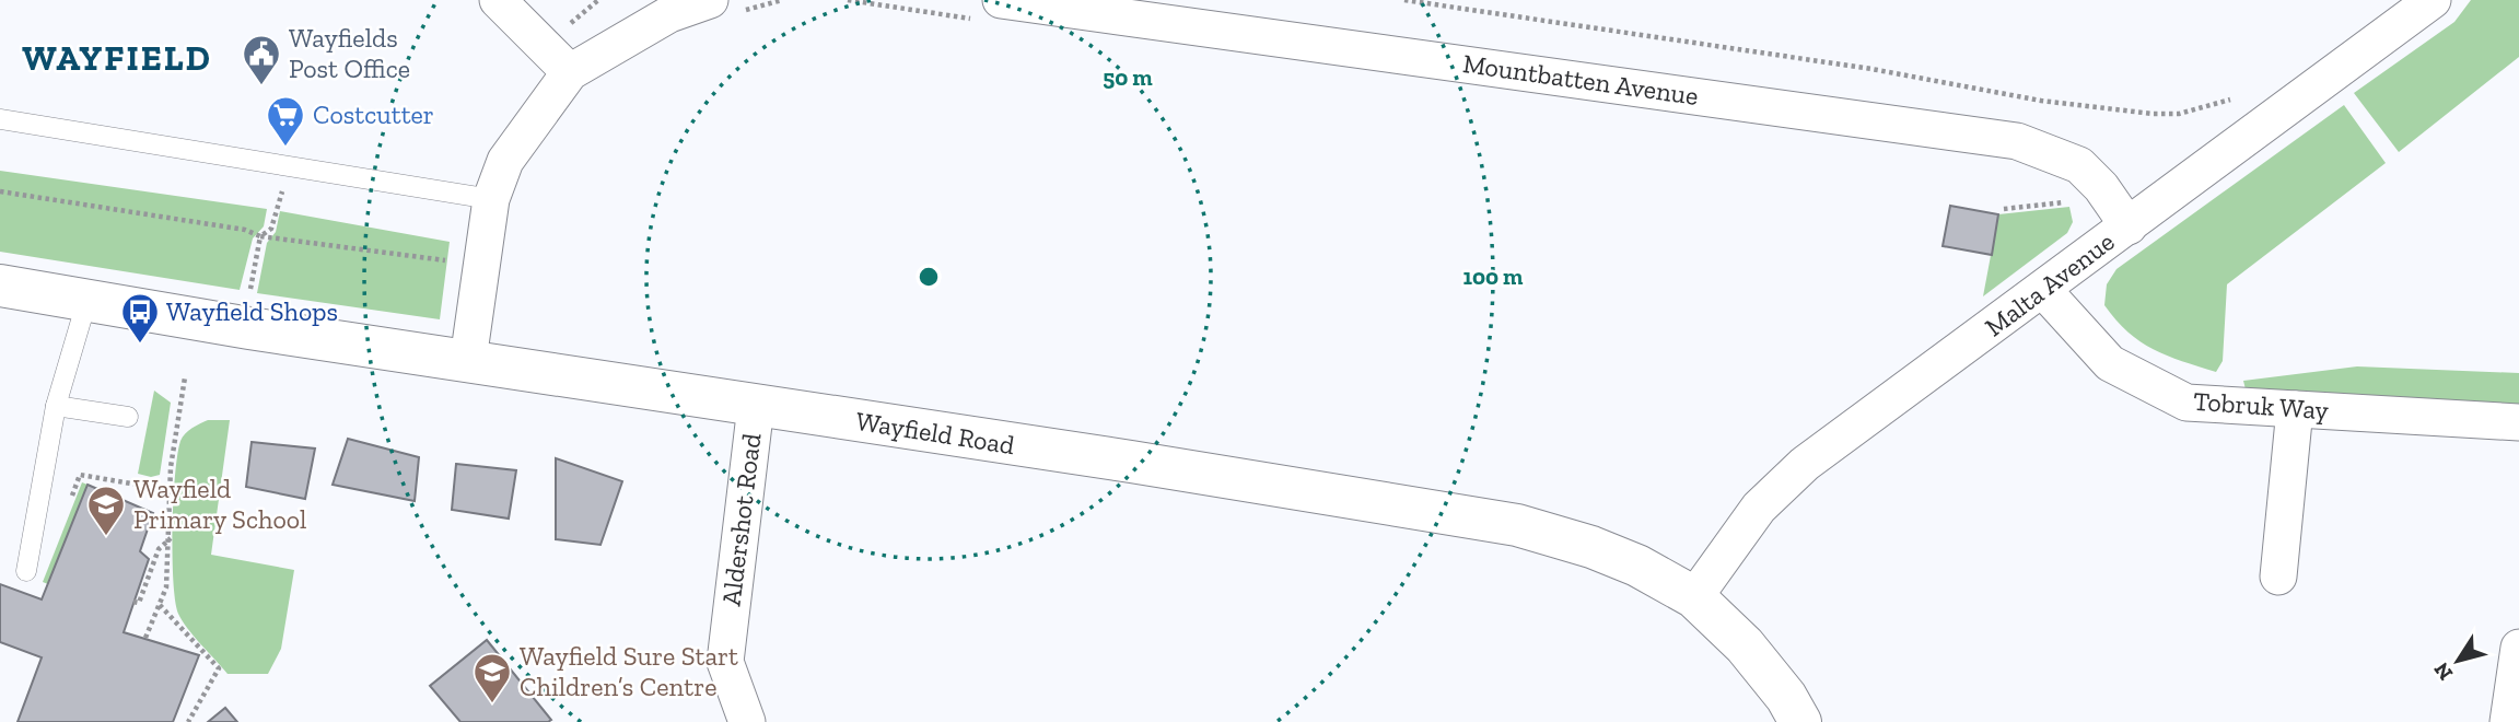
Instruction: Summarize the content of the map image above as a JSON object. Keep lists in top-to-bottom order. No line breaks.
{"streets":{"street":["Mountbatten Avenue","Malta Avenue","Tobruk Way","Wayfield Road","Aldershot Road"]},"crossings":[["Mountbatten Avenue","Malta Avenue"],["Malta Avenue","Tobruk Way"],["Malta Avenue","Wayfield Road"],["Wayfield Road","Aldershot Road"]],"districts":["WAYFIELD"],"places":{"public building":["Wayfields Post Office"],"supermarket":["Costcutter"],"bus stop":["Wayfield Shops"],"school or university":["Wayfield Primary School","Wayfield Sure Start Children’s Centre"]},"north":"bottom left","rings":["50 m","100 m"]}
